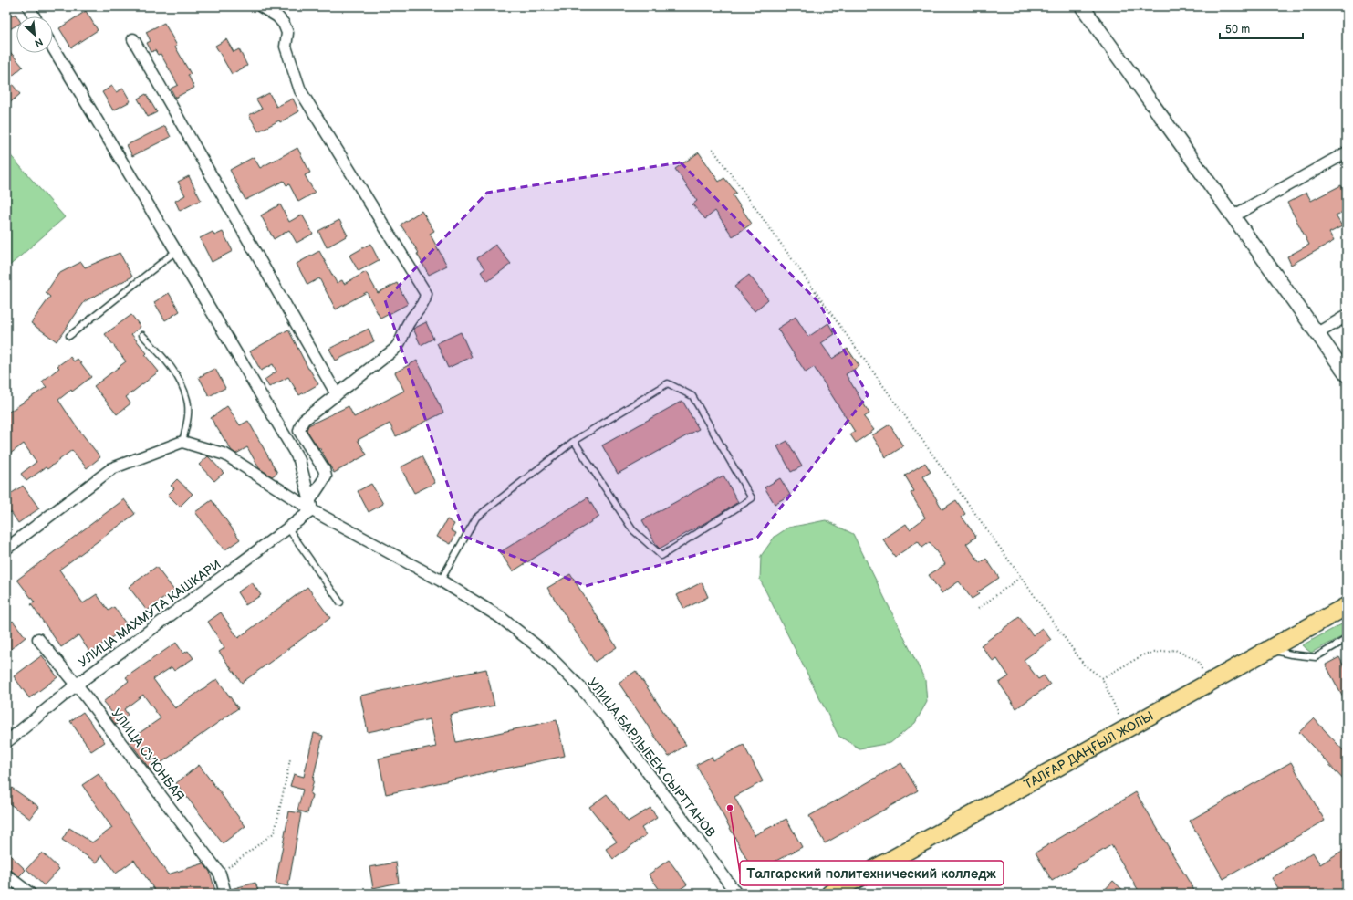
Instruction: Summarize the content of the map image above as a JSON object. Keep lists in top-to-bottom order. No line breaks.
{"streets":{"main road":["ТАЛҒАР ДАҢҒЫЛ ЖОЛЫ"],"street":["УЛИЦА МАХМУТА КАШКАРИ","УЛИЦА СУЮНБАЯ","УЛИЦА БАРЛЫБЕК СЫРТТАНОВ"]},"crossings":[["УЛИЦА МАХМУТА КАШКАРИ","УЛИЦА СУЮНБАЯ"],["УЛИЦА МАХМУТА КАШКАРИ","УЛИЦА БАРЛЫБЕК СЫРТТАНОВ"]],"places":["Талгарский политехнический колледж"],"scale_bar":"50 m","north":"bottom right"}
